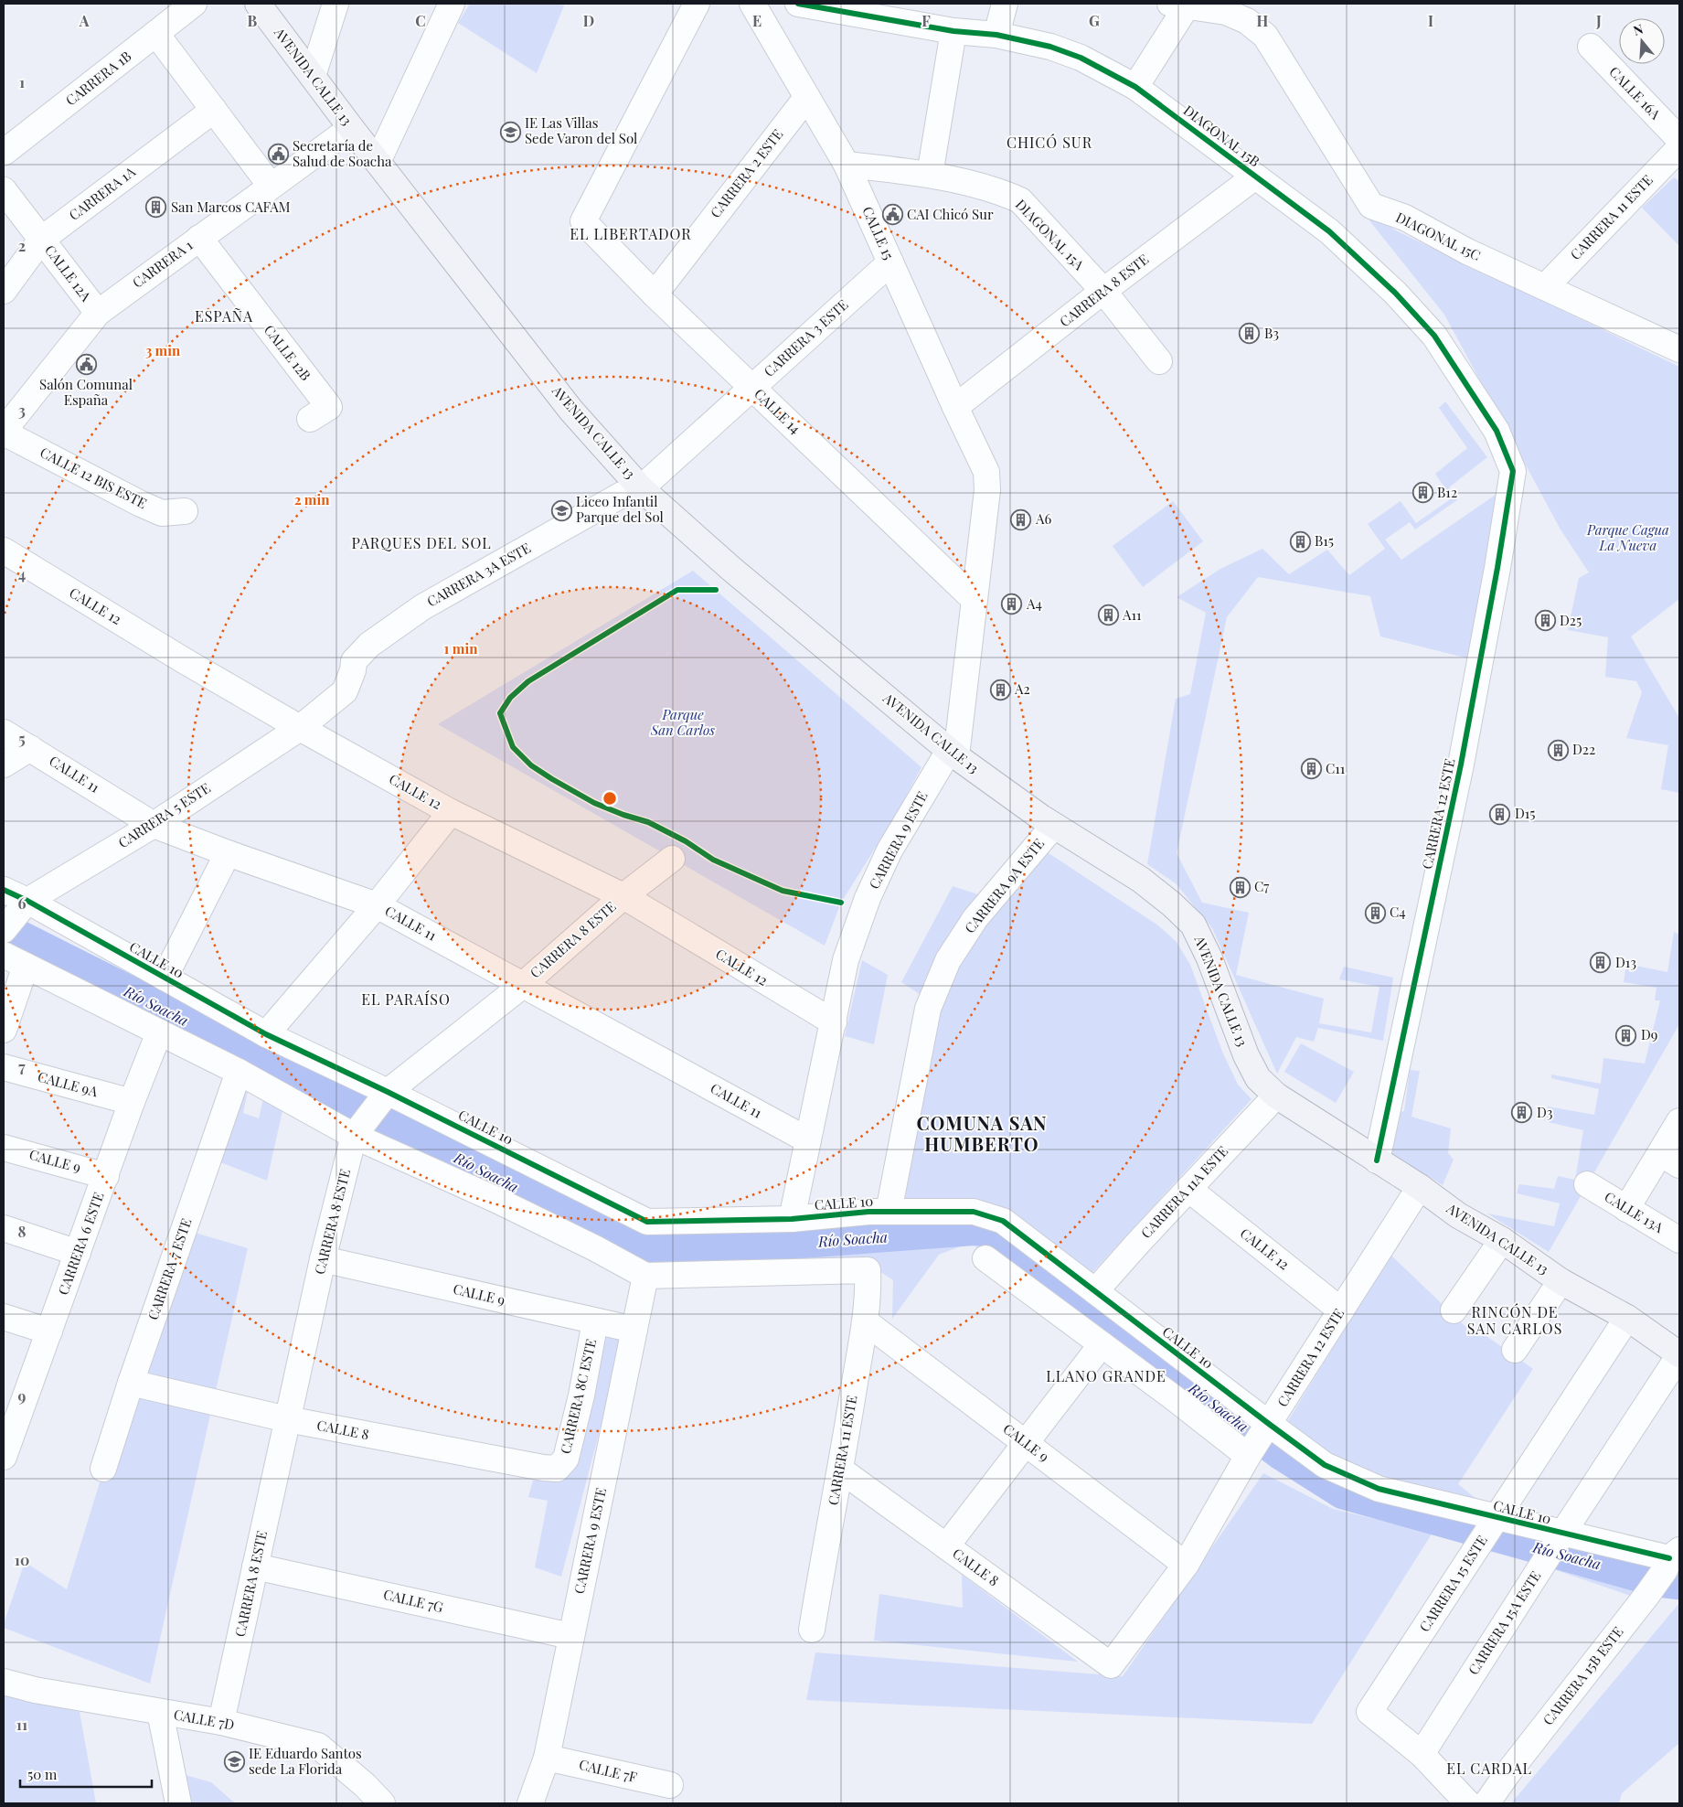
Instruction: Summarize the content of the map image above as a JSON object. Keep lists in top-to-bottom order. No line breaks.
{"streets":{"main road":["AVENIDA CALLE 13"],"street":["CARRERA 1B","CALLE 16A","DIAGONAL 15B","CARRERA 2 ESTE","CARRERA 1A","CARRERA 11 ESTE","CALLE 15","DIAGONAL 15A","DIAGONAL 15C","CARRERA 1","CALLE 12A","CARRERA 8 ESTE","CARRERA 3 ESTE","CALLE 12B","CALLE 14","CALLE 12 BIS ESTE","CARRERA 3A ESTE","CALLE 12","CALLE 11","CARRERA 12 ESTE","CARRERA 5 ESTE","CARRERA 9 ESTE","CARRERA 9A ESTE","CALLE 10","CALLE 9A","CALLE 9","CARRERA 11A ESTE","CALLE 13A","CARRERA 6 ESTE","CARRERA 7 ESTE","CARRERA 8C ESTE","CALLE 8","CARRERA 15 ESTE","CALLE 7G","CARRERA 15A ESTE","CARRERA 15B ESTE","CALLE 7D","CALLE 7F"]},"crossings":[["AVENIDA CALLE 13","CARRERA 1"],["AVENIDA CALLE 13","CARRERA 3 ESTE"],["AVENIDA CALLE 13","CARRERA 3A ESTE"],["AVENIDA CALLE 13","CARRERA 12 ESTE"],["AVENIDA CALLE 13","CARRERA 9 ESTE"],["AVENIDA CALLE 13","CARRERA 9A ESTE"],["AVENIDA CALLE 13","CARRERA 11A ESTE"],["AVENIDA CALLE 13","CARRERA 15 ESTE"],["AVENIDA CALLE 13","CARRERA 15A ESTE"],["DIAGONAL 15B","CARRERA 8 ESTE"],["DIAGONAL 15B","CARRERA 12 ESTE"],["CARRERA 2 ESTE","CALLE 15"],["CARRERA 2 ESTE","CALLE 14"],["CARRERA 1A","CALLE 12A"],["CARRERA 11 ESTE","DIAGONAL 15C"],["CARRERA 11 ESTE","CARRERA 9 ESTE"],["CARRERA 11 ESTE","CALLE 9"],["CARRERA 11 ESTE","CALLE 8"],["CALLE 15","DIAGONAL 15A"],["CALLE 15","CARRERA 8 ESTE"],["CALLE 15","CARRERA 3 ESTE"],["CALLE 15","CALLE 14"],["DIAGONAL 15A","CARRERA 8 ESTE"],["CARRERA 1","CALLE 12A"],["CARRERA 1","CALLE 12B"],["CARRERA 1","CALLE 12 BIS ESTE"],["CARRERA 8 ESTE","CALLE 12"],["CARRERA 8 ESTE","CALLE 11"],["CARRERA 8 ESTE","CALLE 10"],["CARRERA 8 ESTE","CALLE 9"],["CARRERA 8 ESTE","CALLE 8"],["CARRERA 8 ESTE","CALLE 7G"],["CARRERA 8 ESTE","CALLE 7D"],["CARRERA 3 ESTE","CALLE 14"],["CARRERA 3 ESTE","CARRERA 3A ESTE"],["CARRERA 3A ESTE","CARRERA 5 ESTE"],["CALLE 12","CARRERA 12 ESTE"],["CALLE 12","CARRERA 5 ESTE"],["CALLE 12","CARRERA 9 ESTE"],["CALLE 12","CARRERA 11A ESTE"],["CALLE 11","CARRERA 5 ESTE"],["CALLE 11","CARRERA 9 ESTE"],["CARRERA 12 ESTE","CALLE 10"],["CARRERA 12 ESTE","CALLE 9"],["CARRERA 12 ESTE","CALLE 8"],["CARRERA 5 ESTE","CALLE 10"],["CARRERA 9 ESTE","CALLE 10"],["CARRERA 9 ESTE","CALLE 9"],["CARRERA 9 ESTE","CALLE 7G"],["CARRERA 9 ESTE","CALLE 7F"],["CARRERA 9A ESTE","CALLE 10"],["CALLE 10","CARRERA 11A ESTE"],["CALLE 10","CARRERA 15 ESTE"],["CALLE 10","CARRERA 15A ESTE"],["CALLE 10","CARRERA 15B ESTE"],["CALLE 9A","CARRERA 6 ESTE"],["CALLE 9","CARRERA 6 ESTE"],["CALLE 9","CARRERA 8C ESTE"],["CARRERA 7 ESTE","CALLE 8"],["CARRERA 8C ESTE","CALLE 8"],["CARRERA 15 ESTE","CARRERA 15A ESTE"]],"districts":["CHICÓ SUR","EL LIBERTADOR","ESPAÑA","PARQUES DEL SOL","EL PARAÍSO","COMUNA SAN HUMBERTO","RINCÓN DE SAN CARLOS","LLANO GRANDE","EL CARDAL"],"water":["Río Soacha"],"parks":["Parque Cagua La Nueva","Parque San Carlos"],"places":{"school or university":["IE Las Villas Sede Varon del Sol","Liceo Infantil Parque del Sol","IE Eduardo Santos sede La Florida"],"public building":["Secretaría de Salud de Soacha","CAI Chicó Sur","Salón Comunal España"],"building":["San Marcos CAFAM","B3","B12","A6","B15","A4","A11","D25","A2","D22","C11","D15","C7","C4","D13","D9","D3"]},"scale_bar":"50 m","north":"top","grid":{"columns":["A","B","C","D","E","F","G","H","I","J"],"rows":["1","2","3","4","5","6","7","8","9","10","11"]},"rings":["3 min","2 min","1 min"]}
